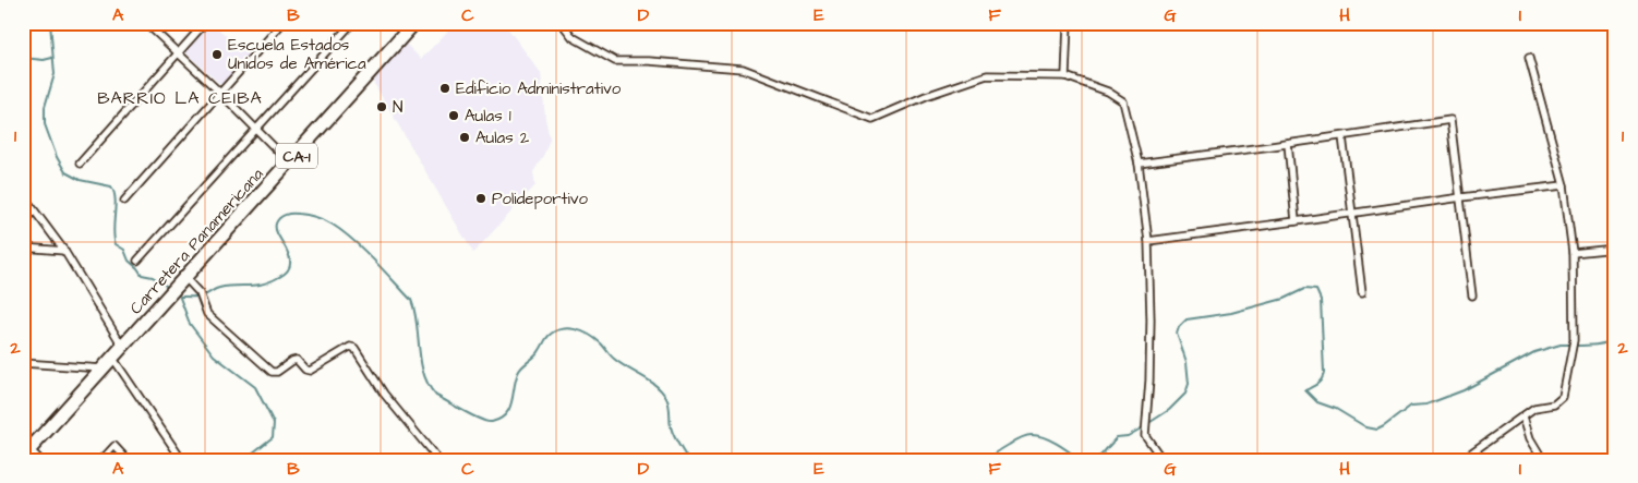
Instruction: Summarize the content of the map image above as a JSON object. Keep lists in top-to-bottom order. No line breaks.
{"streets":{"highway":["CA-1","Carretera Panamericana"]},"districts":["BARRIO LA CEIBA"],"places":["Escuela Estados Unidos de América","Edificio Administrativo","N","Aulas 1","Aulas 2","Polideportivo"],"grid":{"columns":["A","B","C","D","E","F","G","H","I"],"rows":["1","2"]}}
